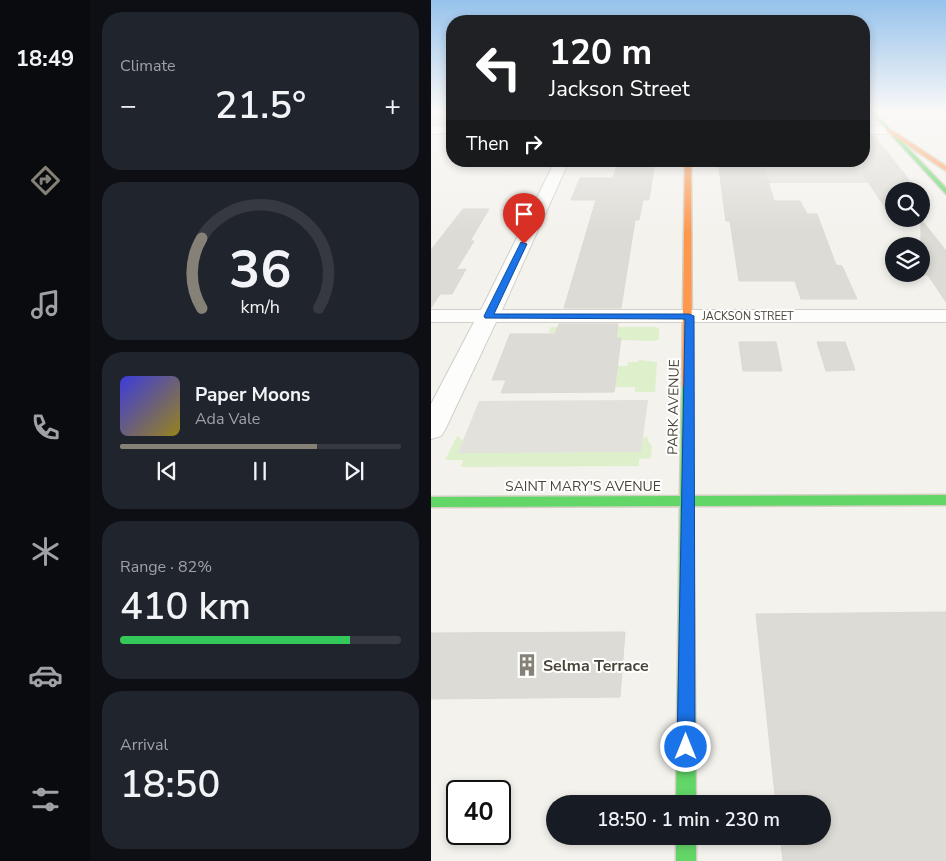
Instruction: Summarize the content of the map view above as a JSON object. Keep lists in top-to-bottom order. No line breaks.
{"streets":{"main road":["PARK AVENUE","SAINT MARY'S AVENUE"],"street":["JACKSON STREET"]},"crossings":[["JACKSON STREET","PARK AVENUE"],["PARK AVENUE","SAINT MARY'S AVENUE"]],"places":{"building":["Selma Terrace"]},"page":{"tabs":"18:49","tile":["Climate",["Range · 82%","410 km"],["Arrival","18:50"]],"turn":["120 m","Jackson Street"],"heat":["−","21.5°","+"],"then":"Then","song":["Paper Moons","Ada Vale"],"limit":"40","trip":"18:50 · 1 min · 230 m","gauge":["36","km/h"]}}
